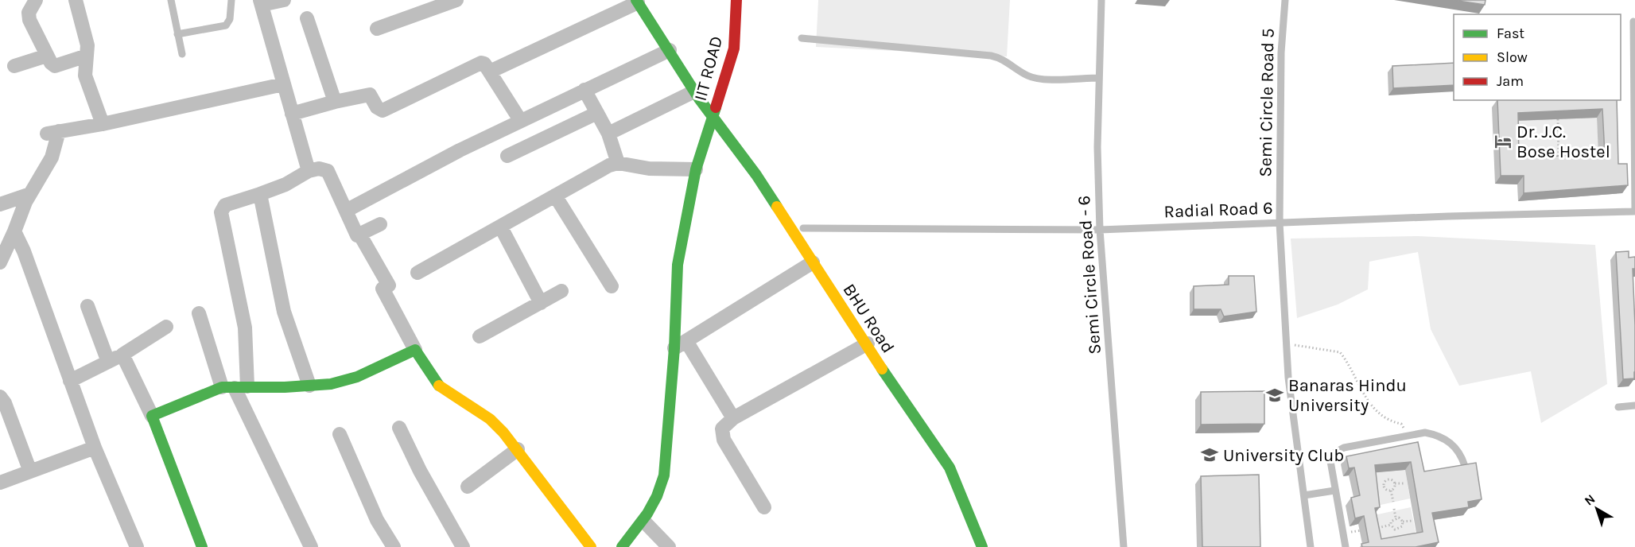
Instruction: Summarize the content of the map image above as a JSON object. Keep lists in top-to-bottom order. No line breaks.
{"streets":{"street":["IIT ROAD","BHU Road"],"lane":["Semi Circle Road 5","Radial Road 6","Semi Circle Road - 6"]},"crossings":[["IIT ROAD","BHU Road"],["Semi Circle Road 5","Radial Road 6"],["Radial Road 6","Semi Circle Road - 6"]],"places":{"hotel":["Dr. J.C. Bose Hostel"],"school or university":["Banaras Hindu University","University Club"]},"legend":["Fast","Slow","Jam"],"north":"top left"}
